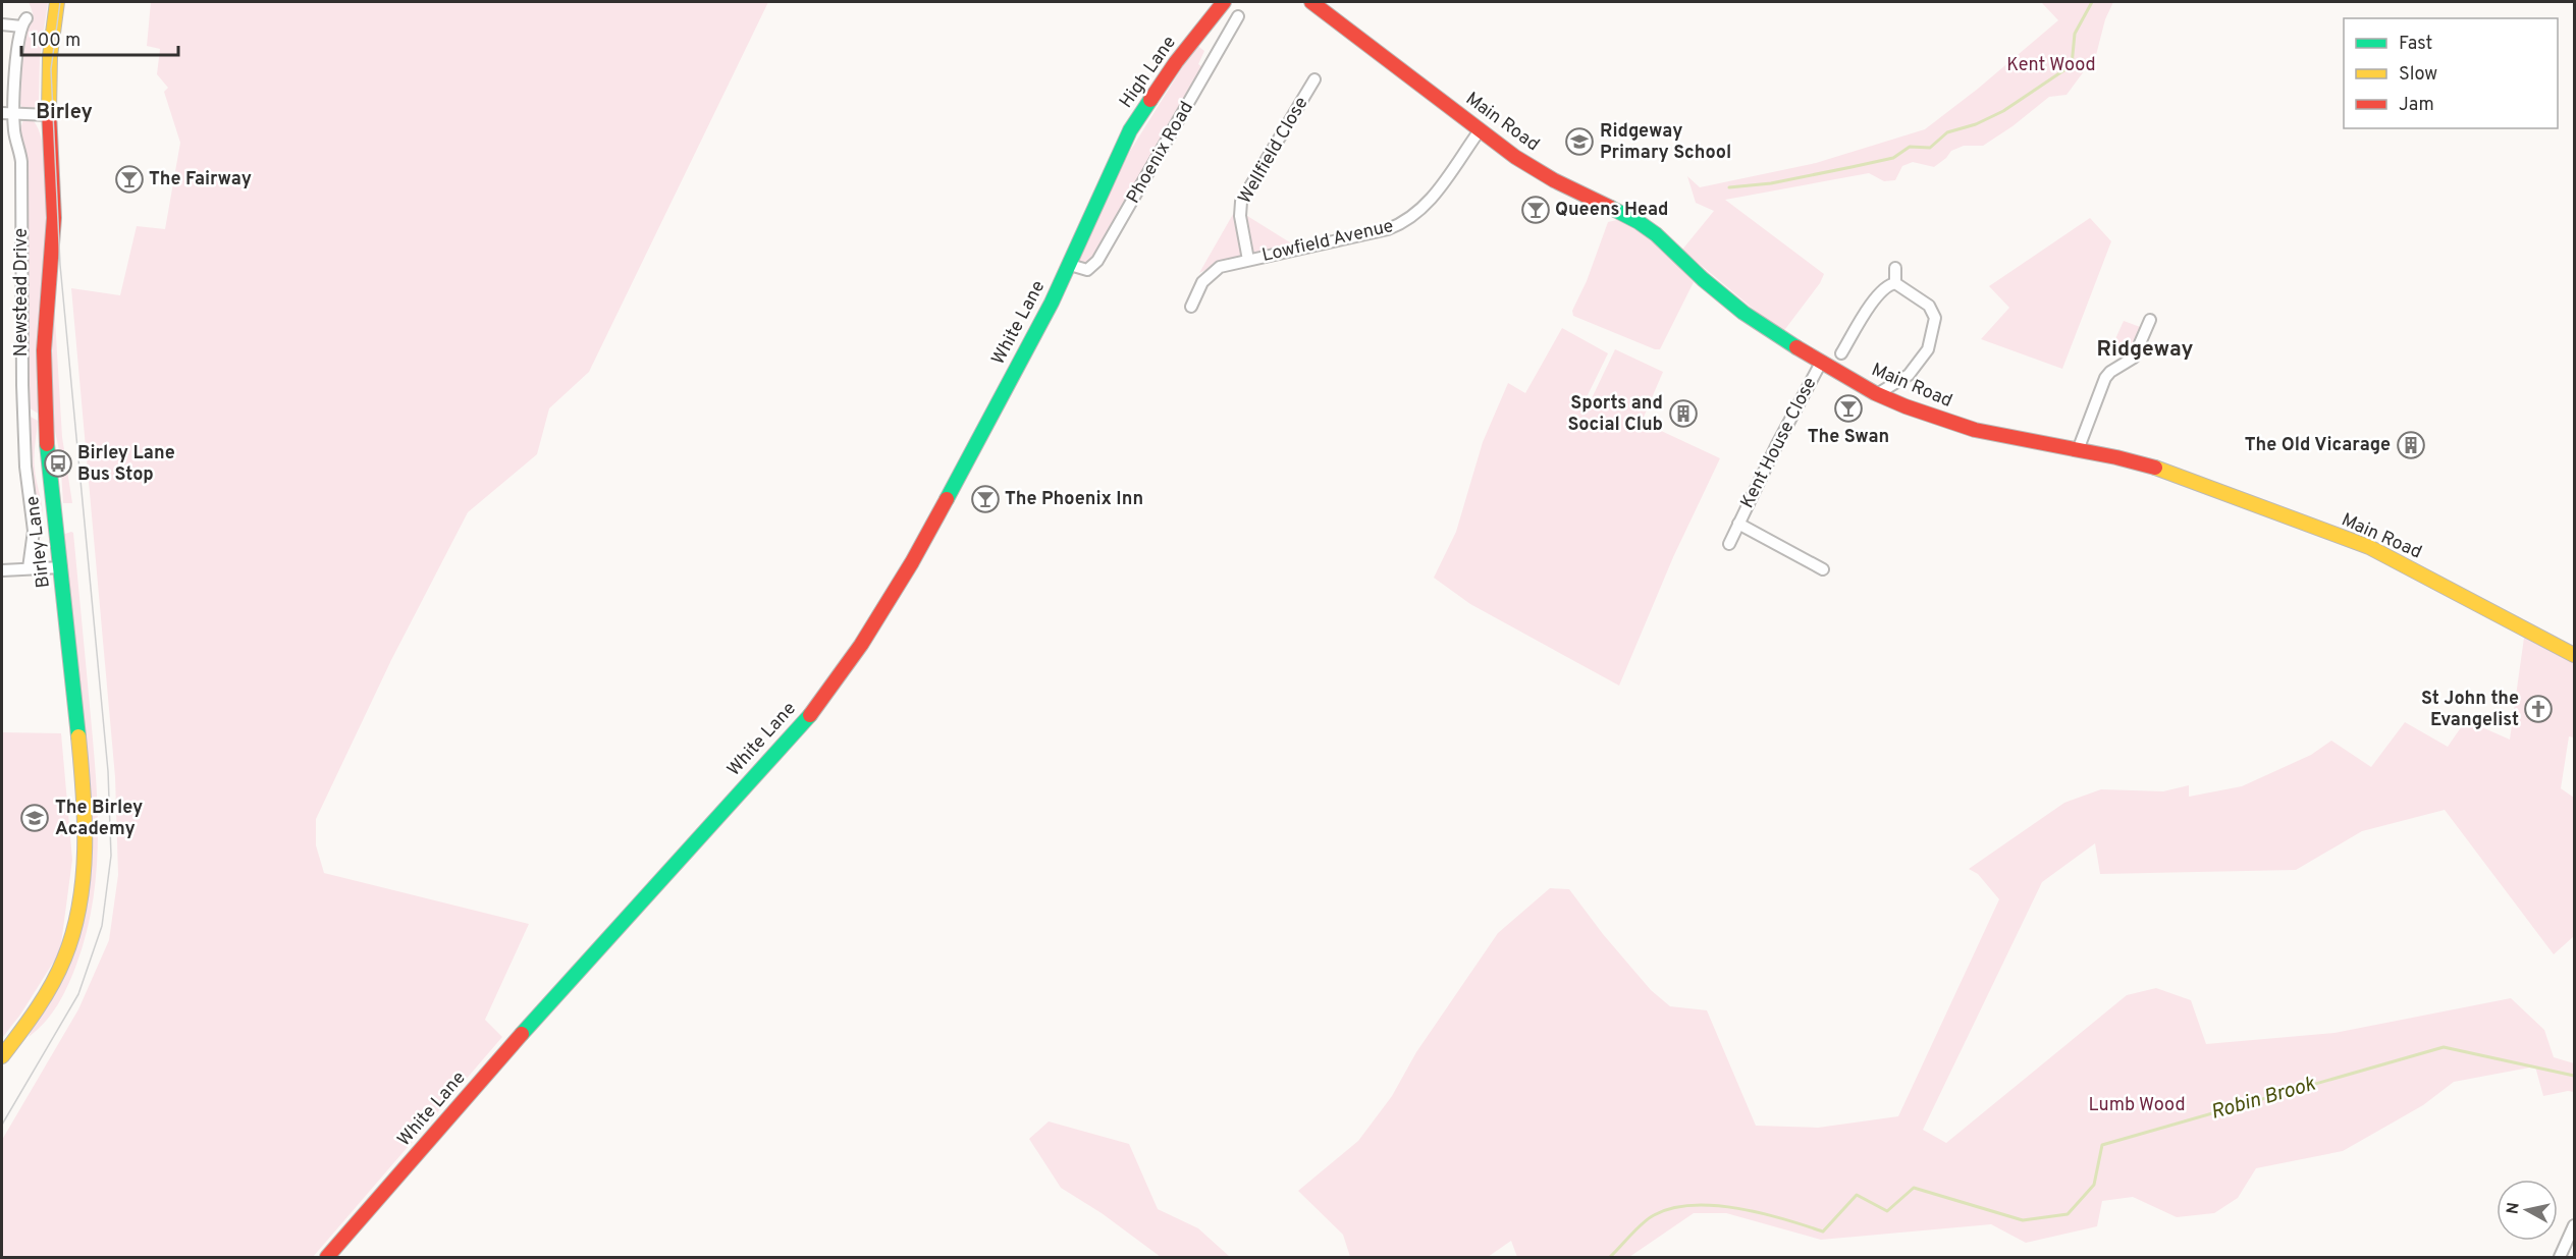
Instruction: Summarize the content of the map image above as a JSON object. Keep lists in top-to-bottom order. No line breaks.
{"streets":{"street":["High Lane","Main Road","Wellfield Close","Phoenix Road","Lowfield Avenue","Newstead Drive","White Lane","Kent House Close","Birley Lane"]},"crossings":[["High Lane","White Lane"],["Main Road","Lowfield Avenue"],["Main Road","Kent House Close"],["Wellfield Close","Lowfield Avenue"],["Phoenix Road","White Lane"]],"districts":["Birley","Ridgeway"],"water":["Robin Brook"],"parks":["Kent Wood","Lumb Wood"],"places":{"school or university":["Ridgeway Primary School","The Birley Academy"],"bar":["The Fairway","Queens Head","The Swan","The Phoenix Inn"],"building":["Sports and Social Club","The Old Vicarage"],"bus stop":["Birley Lane Bus Stop"],"church":["St John the Evangelist"]},"legend":["Fast","Slow","Jam"],"scale_bar":"100 m","north":"left"}
